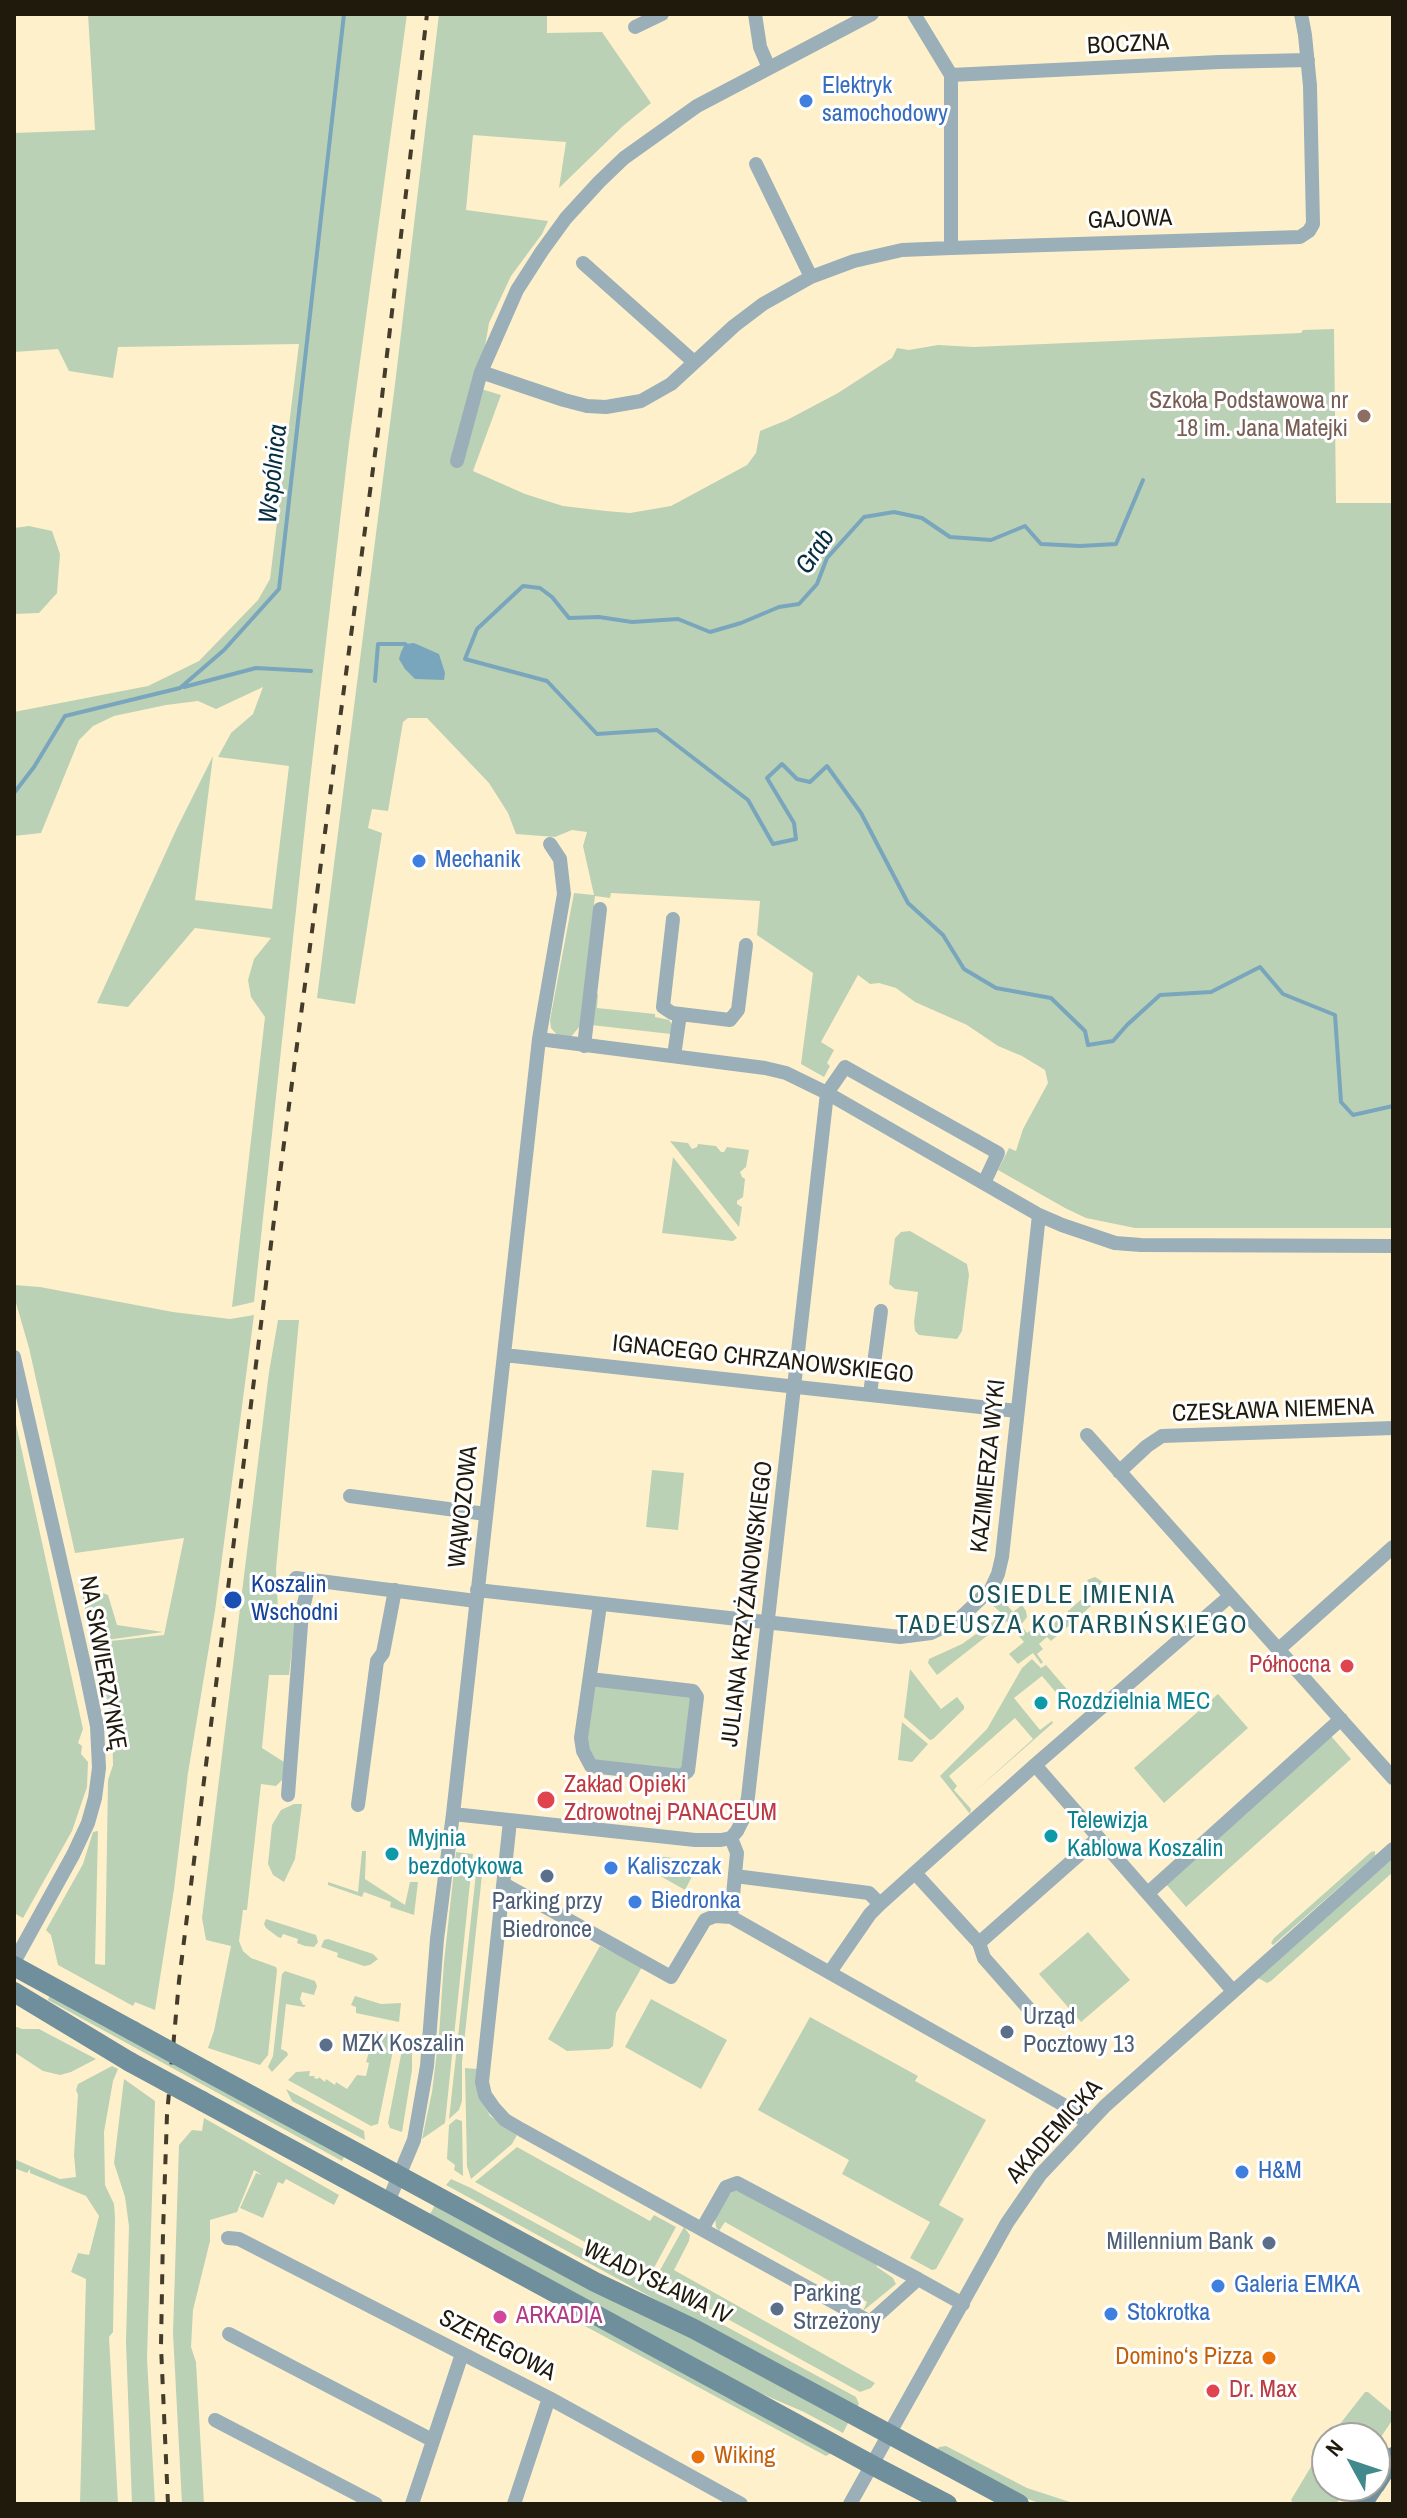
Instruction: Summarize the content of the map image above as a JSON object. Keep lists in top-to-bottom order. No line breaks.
{"streets":{"main road":["WŁADYSŁAWA IV"],"street":["BOCZNA","GAJOWA","IGNACEGO CHRZANOWSKIEGO","CZESŁAWA NIEMENA","KAZIMIERZA WYKI","WĄWOZOWA","JULIANA KRZYŻANOWSKIEGO","NA SKWIERZYNKĘ","AKADEMICKA","SZEREGOWA"]},"crossings":[["BOCZNA","GAJOWA"],["IGNACEGO CHRZANOWSKIEGO","KAZIMIERZA WYKI"],["IGNACEGO CHRZANOWSKIEGO","WĄWOZOWA"],["IGNACEGO CHRZANOWSKIEGO","JULIANA KRZYŻANOWSKIEGO"],["KAZIMIERZA WYKI","WĄWOZOWA"],["KAZIMIERZA WYKI","JULIANA KRZYŻANOWSKIEGO"],["WĄWOZOWA","WŁADYSŁAWA IV"],["NA SKWIERZYNKĘ","WŁADYSŁAWA IV"],["AKADEMICKA","WŁADYSŁAWA IV"]],"districts":["OSIEDLE IMIENIA TADEUSZA KOTARBIŃSKIEGO"],"water":["Wspólnica","Grab"],"places":["Elektryk samochodowy","Szkoła Podstawowa nr 18 im. Jana Matejki","Mechanik","Koszalin Wschodni","Północna","Rozdzielnia MEC","Zakład Opieki Zdrowotnej PANACEUM","Telewizja Kablowa Koszalin","Myjnia bezdotykowa","Kaliszczak","Parking przy Biedronce","Biedronka","Urząd Pocztowy 13","MZK Koszalin","H&M","Millennium Bank","Galeria EMKA","Parking Strzeżony","Stokrotka","ARKADIA","Domino‘s Pizza","Dr. Max","Wiking"],"north":"top left"}
